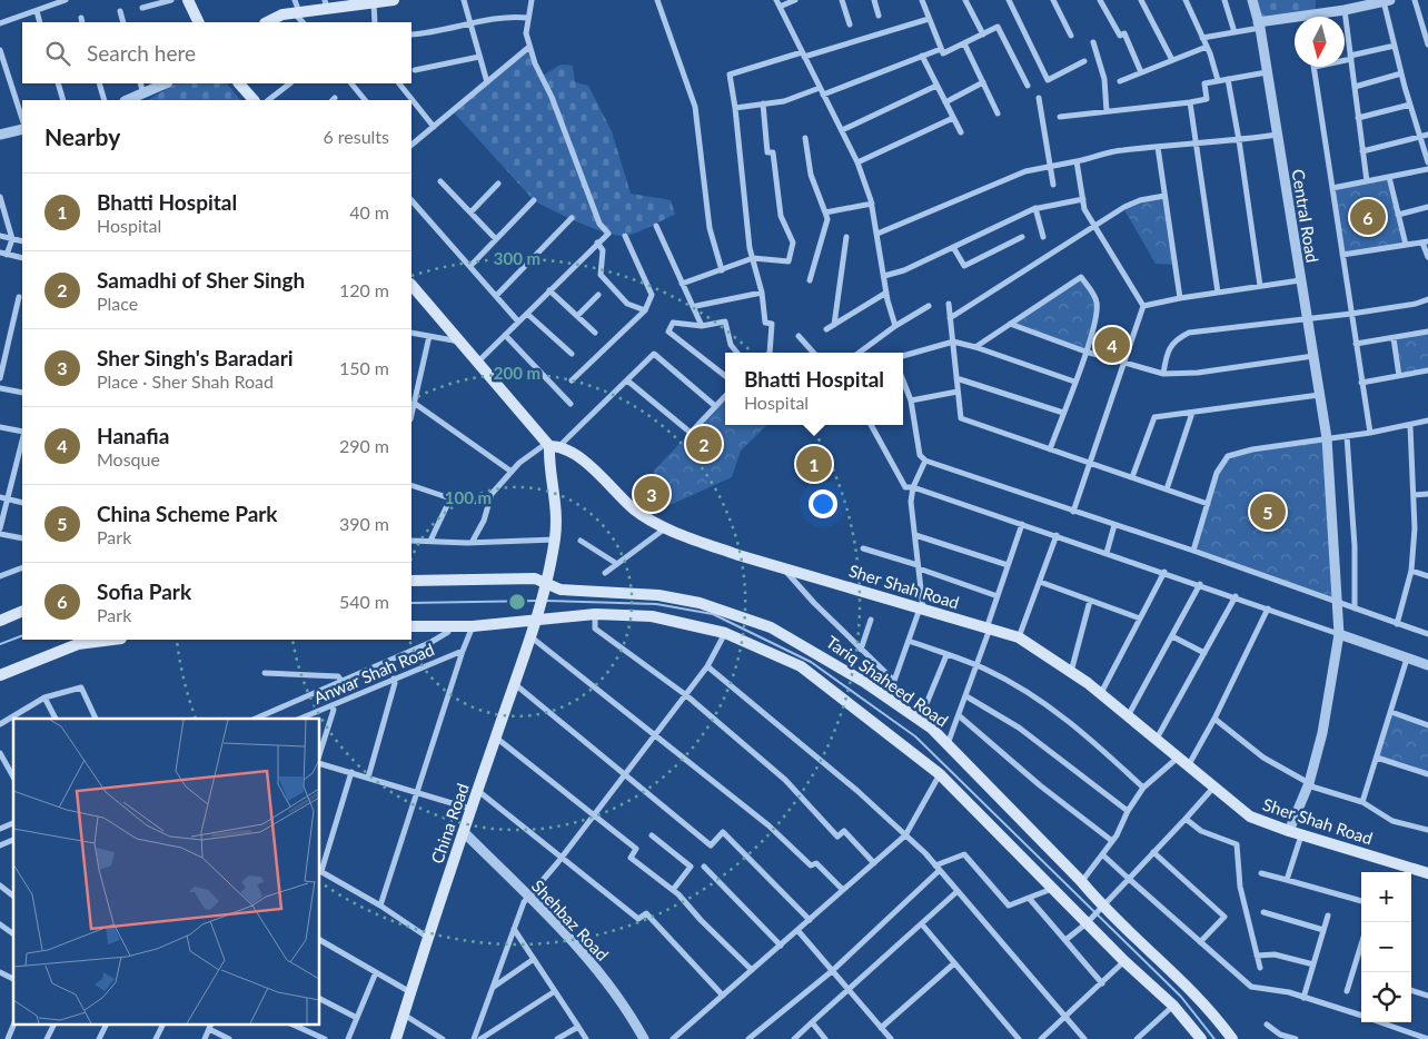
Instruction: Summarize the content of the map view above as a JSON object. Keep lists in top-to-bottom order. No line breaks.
{"streets":{"main road":["Sher Shah Road","Tariq Shaheed Road","China Road"],"street":["Central Road","Anwar Shah Road","Shehbaz Road"]},"crossings":[["Central Road","Sher Shah Road"],["Tariq Shaheed Road","China Road"],["China Road","Shehbaz Road"]],"north":"bottom","page":{"search":"Search here","heading":["Nearby","6 results"],"list":[{"mark":"1","name":"Bhatti Hospital","note":"Hospital","value":"40 m"},{"mark":"2","name":"Samadhi of Sher Singh","note":"Place","value":"120 m"},{"mark":"3","name":"Sher Singh's Baradari","note":"Place · Sher Shah Road","value":"150 m"},{"mark":"4","name":"Hanafia","note":"Mosque","value":"290 m"},{"mark":"5","name":"China Scheme Park","note":"Park","value":"390 m"},{"mark":"6","name":"Sofia Park","note":"Park","value":"540 m"}],"pins":["6","4","2","1","3","5"],"popup":["Bhatti Hospital","Hospital"],"map_buttons":["+","−"]},"rings":["300 m","200 m","100 m"]}
